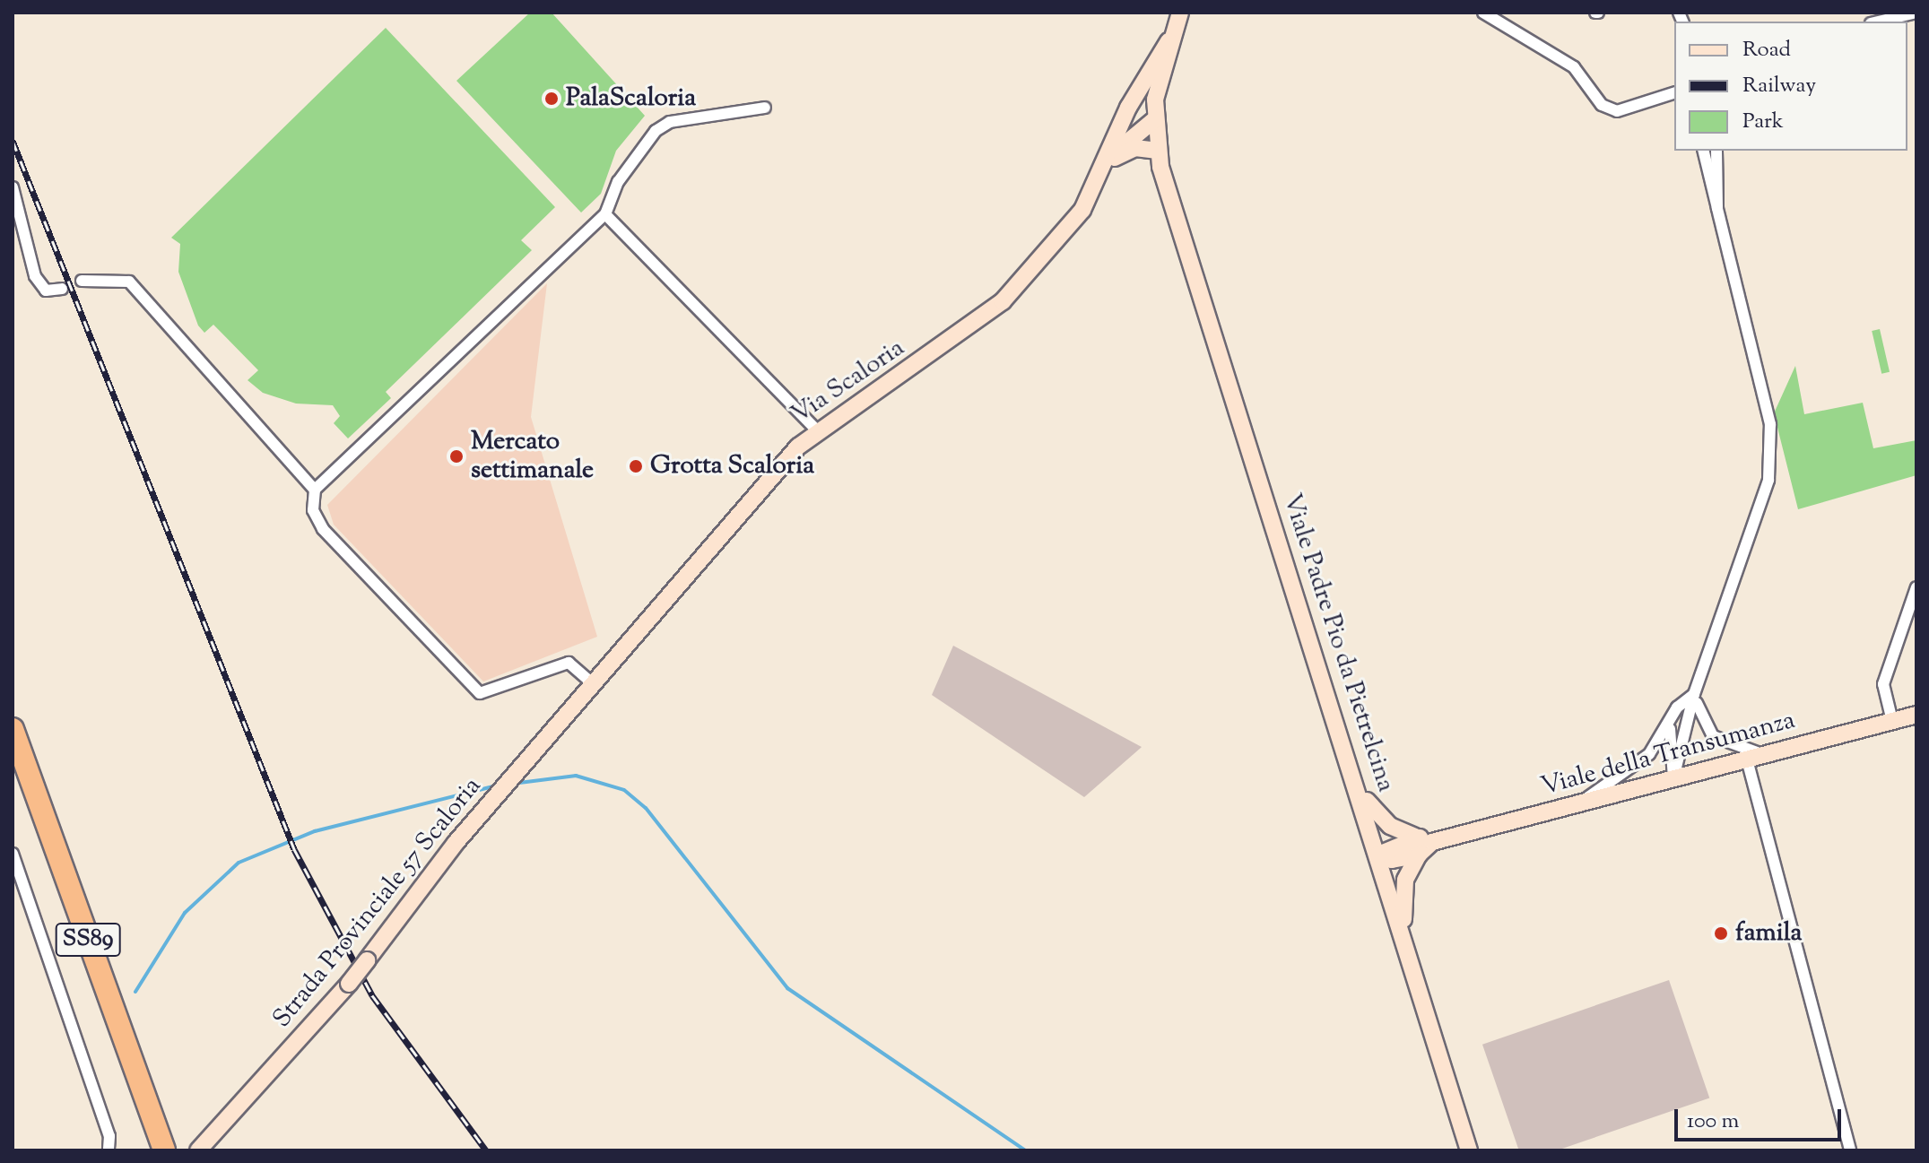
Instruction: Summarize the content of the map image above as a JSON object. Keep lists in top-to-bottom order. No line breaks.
{"streets":{"highway":["SS89"],"street":["Via Scaloria","Viale Padre Pio da Pietrelcina","Viale della Transumanza","Strada Provinciale 57 Scaloria"]},"crossings":[["Via Scaloria","Viale Padre Pio da Pietrelcina"],["Via Scaloria","Strada Provinciale 57 Scaloria"],["Viale Padre Pio da Pietrelcina","Viale della Transumanza"]],"places":["PalaScaloria","Mercato settimanale","Grotta Scaloria","famila"],"legend":["Road","Railway","Park"],"scale_bar":"100 m"}
